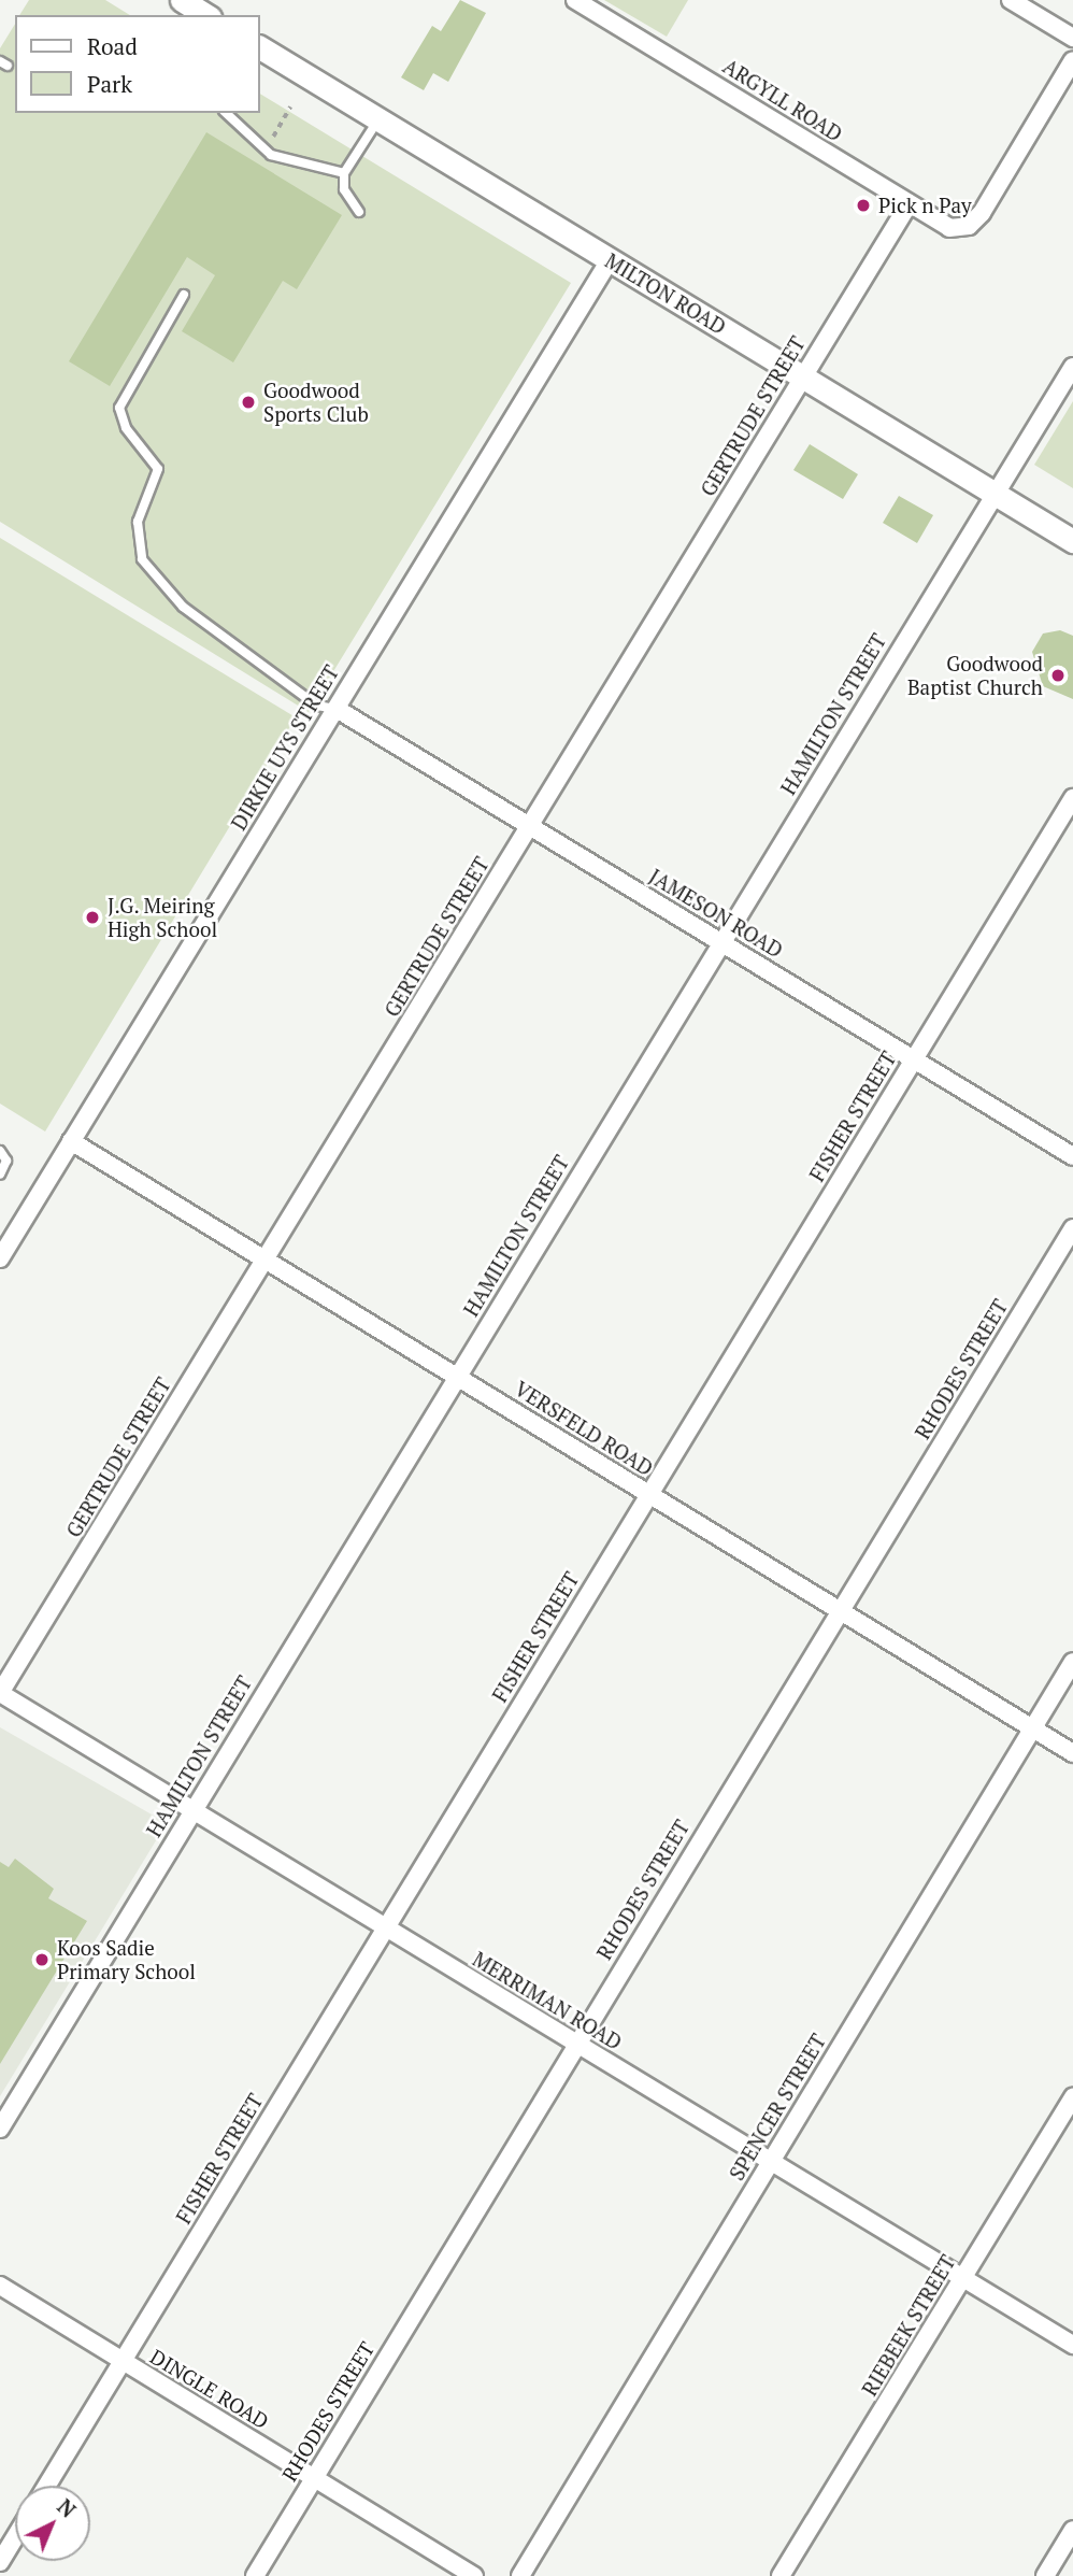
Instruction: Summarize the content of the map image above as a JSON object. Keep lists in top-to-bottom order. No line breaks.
{"streets":{"street":["ARGYLL ROAD","MILTON ROAD","GERTRUDE STREET","HAMILTON STREET","DIRKIE UYS STREET","JAMESON ROAD","FISHER STREET","RHODES STREET","VERSFELD ROAD","MERRIMAN ROAD","SPENCER STREET","RIEBEEK STREET","DINGLE ROAD"]},"crossings":[["ARGYLL ROAD","GERTRUDE STREET"],["MILTON ROAD","GERTRUDE STREET"],["MILTON ROAD","HAMILTON STREET"],["MILTON ROAD","DIRKIE UYS STREET"],["GERTRUDE STREET","JAMESON ROAD"],["GERTRUDE STREET","VERSFELD ROAD"],["GERTRUDE STREET","MERRIMAN ROAD"],["HAMILTON STREET","JAMESON ROAD"],["HAMILTON STREET","VERSFELD ROAD"],["HAMILTON STREET","MERRIMAN ROAD"],["DIRKIE UYS STREET","JAMESON ROAD"],["DIRKIE UYS STREET","VERSFELD ROAD"],["JAMESON ROAD","FISHER STREET"],["FISHER STREET","VERSFELD ROAD"],["FISHER STREET","MERRIMAN ROAD"],["FISHER STREET","DINGLE ROAD"],["RHODES STREET","VERSFELD ROAD"],["RHODES STREET","MERRIMAN ROAD"],["RHODES STREET","DINGLE ROAD"],["VERSFELD ROAD","SPENCER STREET"],["MERRIMAN ROAD","SPENCER STREET"],["MERRIMAN ROAD","RIEBEEK STREET"]],"places":["Pick n Pay","Goodwood Sports Club","Goodwood Baptist Church","J.G. Meiring High School","Koos Sadie Primary School"],"legend":["Road","Park"],"north":"top right"}
